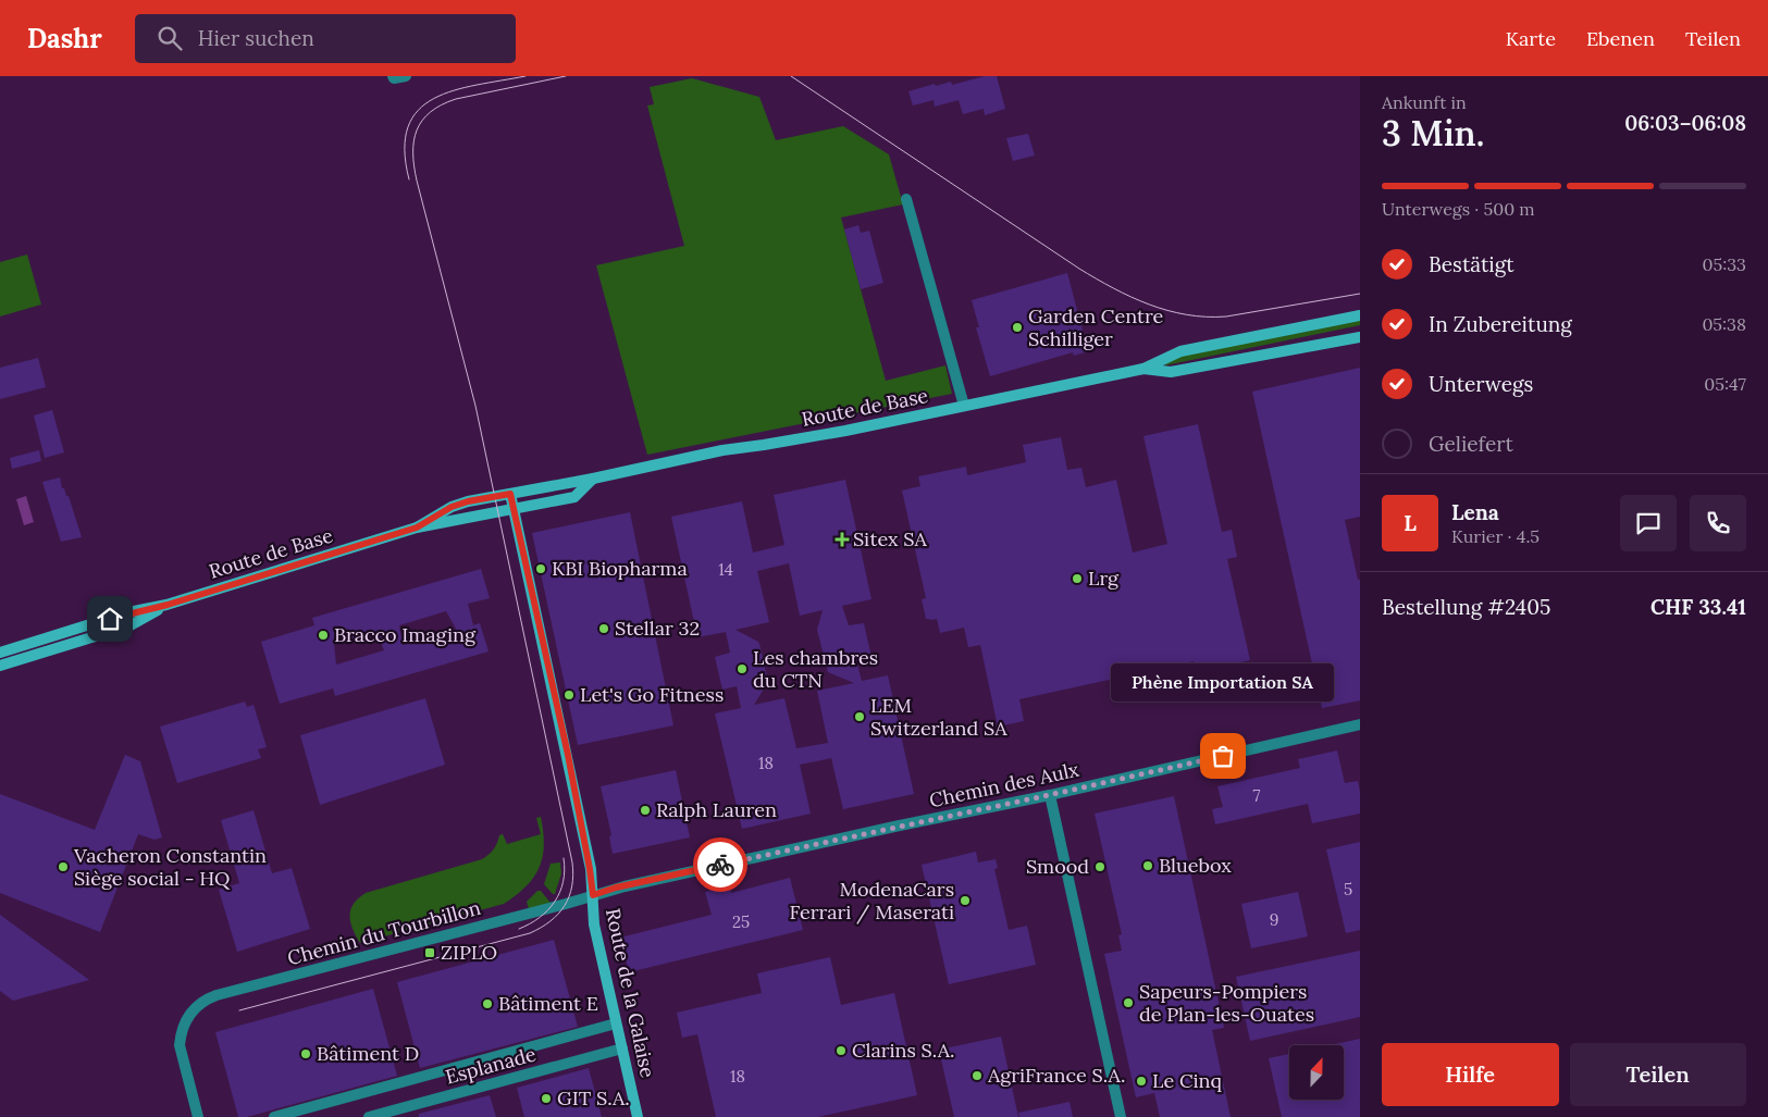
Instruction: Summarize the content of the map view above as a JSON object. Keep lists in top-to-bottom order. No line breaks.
{"streets":{"street":["Route de Base","Chemin des Aulx","Chemin du Tourbillon","Route de la Galaise","Esplanade"]},"crossings":[["Route de Base","Route de la Galaise"],["Chemin des Aulx","Chemin du Tourbillon"],["Chemin des Aulx","Route de la Galaise"],["Chemin du Tourbillon","Route de la Galaise"],["Route de la Galaise","Esplanade"]],"places":{"other":["Garden Centre Schilliger","KBI Biopharma","Lrg","Stellar 32","Bracco Imaging","Les chambres du CTN","Let's Go Fitness","LEM Switzerland SA","Phène Importation SA","Ralph Lauren","Bluebox","Vacheron Constantin Siège social - HQ","Smood","ModenaCars Ferrari / Maserati","Sapeurs-Pompiers de Plan-les-Ouates","Bâtiment E","Clarins S.A.","Bâtiment D","AgriFrance S.A.","Le Cinq","GIT S.A."],"health":["Sitex SA"],"transit":["ZIPLO"]},"house_numbers":["14","18","7","5","9","25","18"],"north":"top","page":{"header":"Dashr","search":"Hier suchen","nav":["Karte","Ebenen","Teilen"],"heading":["3 Min.","Ankunft in","06:03–06:08"],"panel":["Lena","Kurier · 4.5","Bestellung #2405","CHF 33.41"],"bar":"Unterwegs · 500 m","list":[["Bestätigt","05:33"],["In Zubereitung","05:38"],["Unterwegs","05:47"],"Geliefert"],"round":"L","bubble":"Phène Importation SA","buttons":["Hilfe","Teilen"]}}
